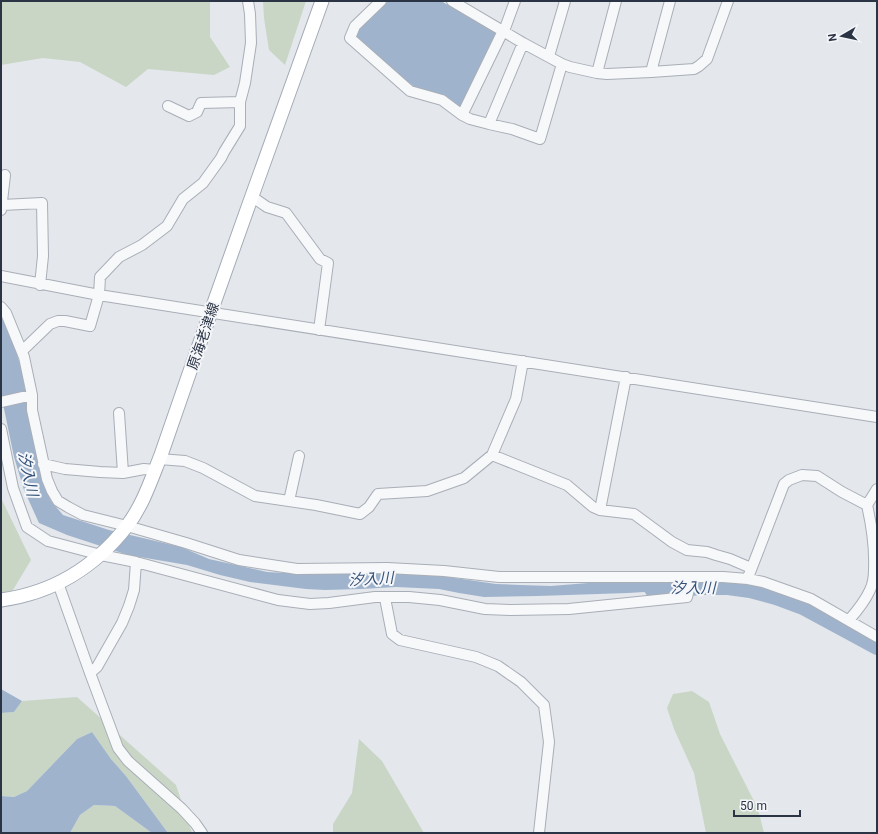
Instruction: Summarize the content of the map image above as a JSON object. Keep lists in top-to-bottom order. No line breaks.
{"streets":{"main road":["原海老津線"]},"water":["汐入川"],"scale_bar":"50 m","north":"left"}
